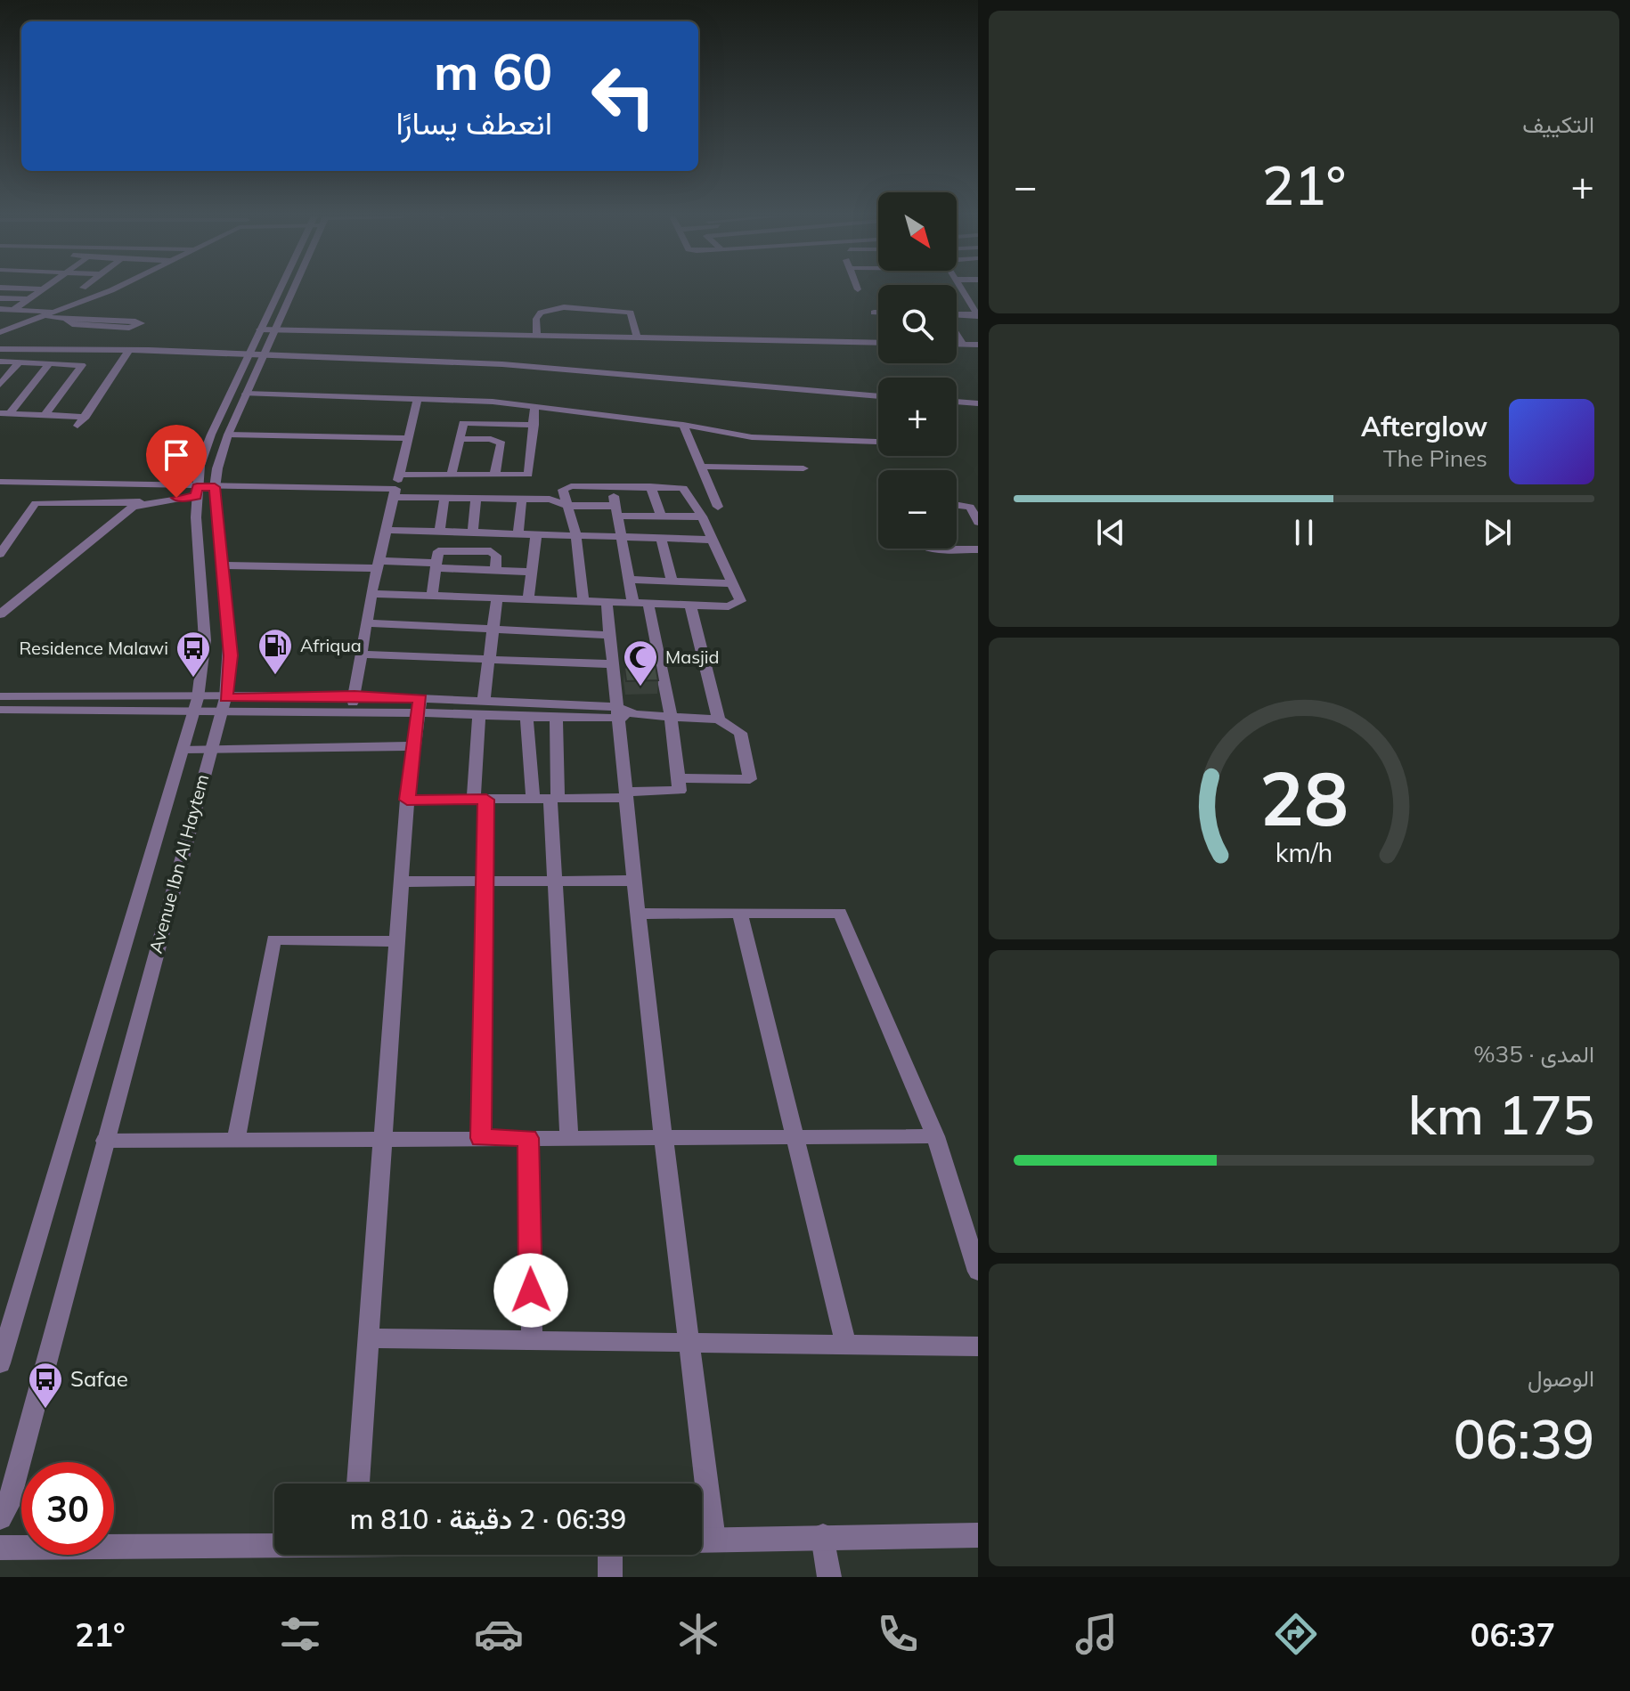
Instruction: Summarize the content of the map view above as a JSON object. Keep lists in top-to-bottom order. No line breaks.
{"streets":{"street":["Avenue Ibn Al Haytem"]},"places":{"fuel station":["Afriqua"],"bus stop":["Residence Malawi","Safae"],"mosque":["Masjid"]},"north":"bottom right","page":{"tile":["التكييف",["المدى · 35%","175 km"],["الوصول","06:39"]],"turn":["60 m","انعطف يسارًا"],"heat":["−","21°","+"],"map_buttons":["+","−"],"song":["Afterglow","The Pines"],"limit":"30","trip":"06:39 · 2 دقيقة · 810 m","tabs":["06:37","21°"],"gauge":["28","km/h"]}}
